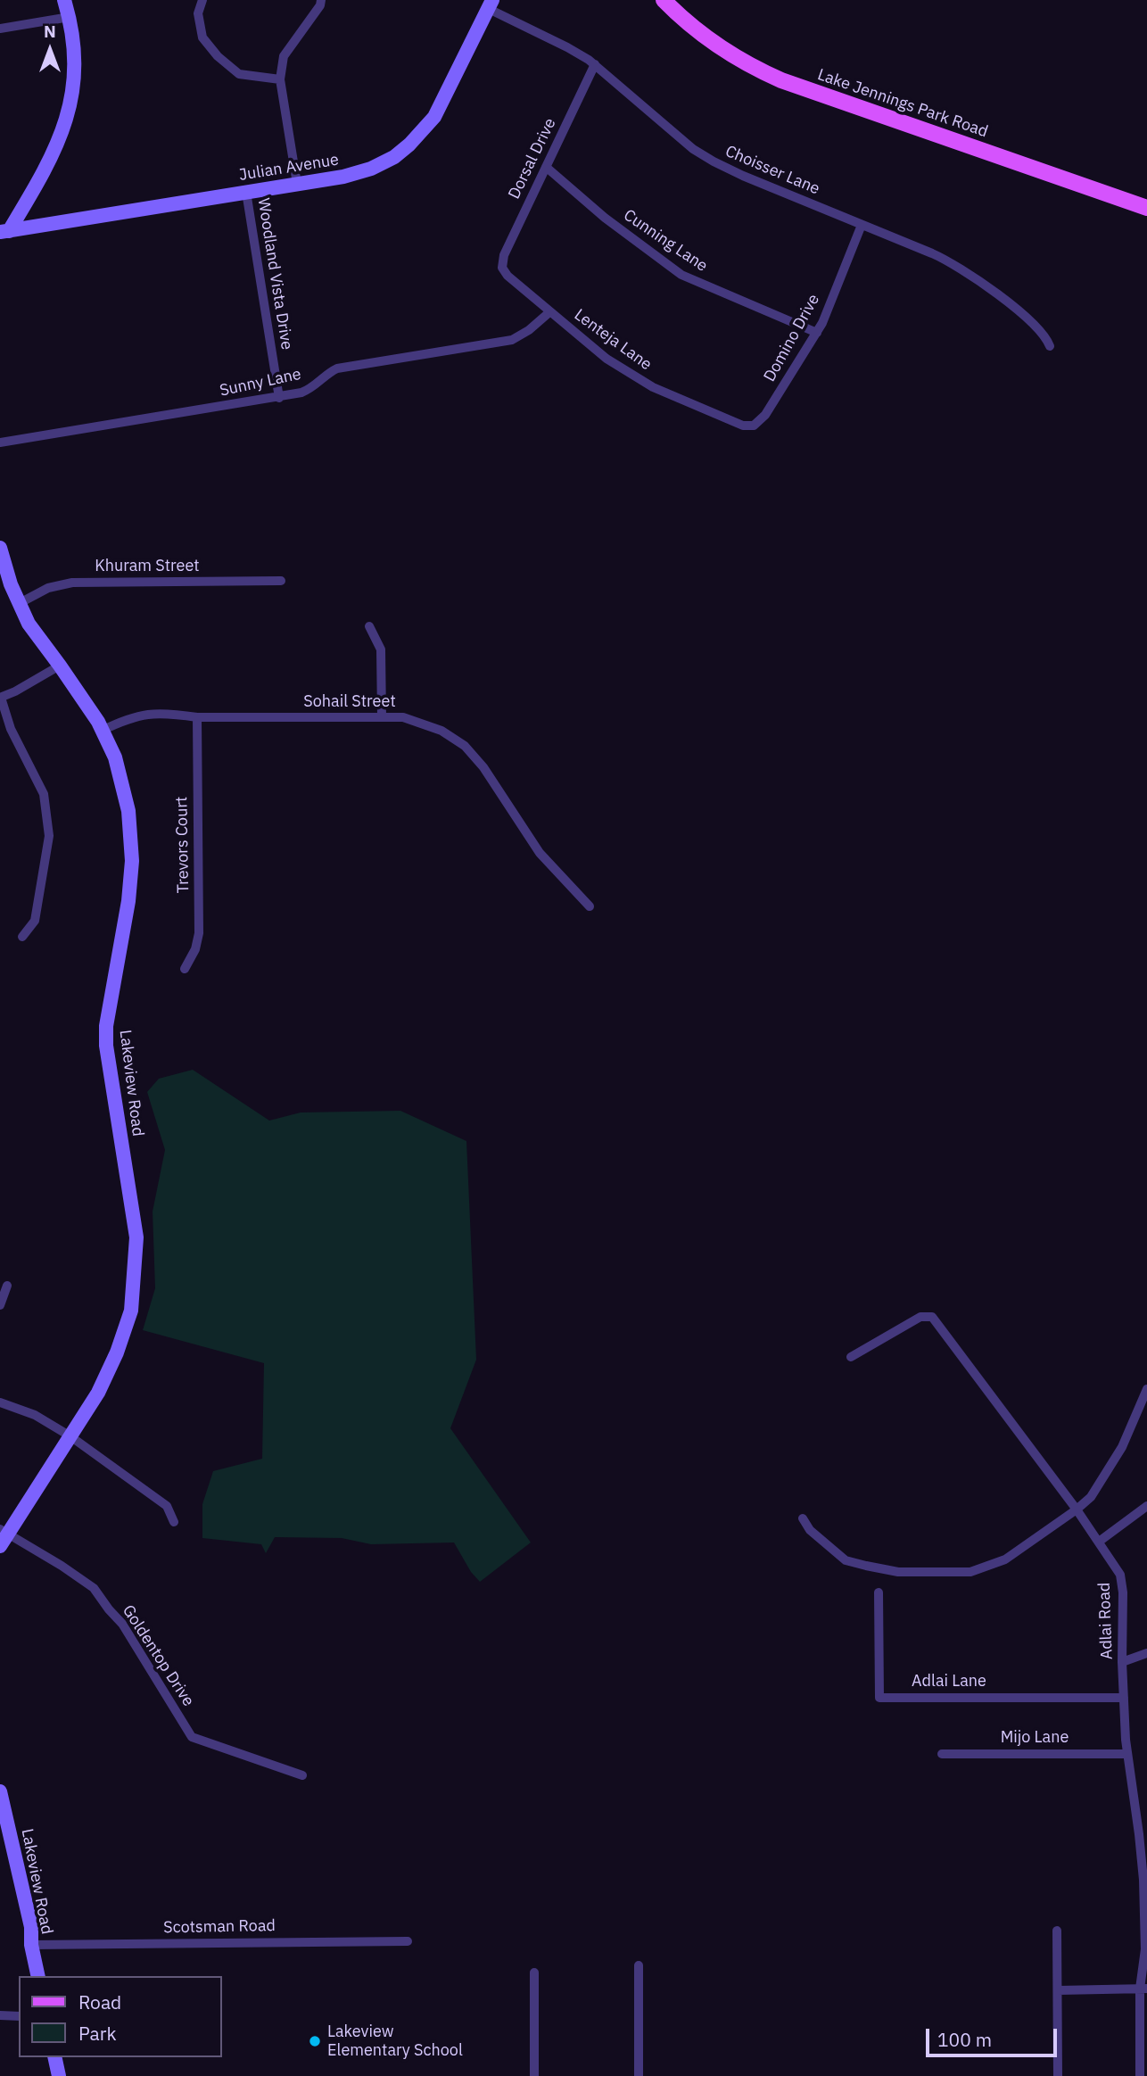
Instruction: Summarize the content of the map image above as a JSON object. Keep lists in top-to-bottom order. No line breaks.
{"streets":{"main road":["Lake Jennings Park Road"],"street":["Dorsal Drive","Julian Avenue","Choisser Lane","Cunning Lane","Woodland Vista Drive","Domino Drive","Lenteja Lane","Sunny Lane","Khuram Street","Sohail Street","Trevors Court","Lakeview Road","Adlai Road","Goldentop Drive","Adlai Lane","Mijo Lane","Scotsman Road"]},"crossings":[["Dorsal Drive","Choisser Lane"],["Dorsal Drive","Cunning Lane"],["Dorsal Drive","Lenteja Lane"],["Julian Avenue","Choisser Lane"],["Julian Avenue","Woodland Vista Drive"],["Choisser Lane","Domino Drive"],["Cunning Lane","Domino Drive"],["Woodland Vista Drive","Sunny Lane"],["Domino Drive","Lenteja Lane"],["Lenteja Lane","Sunny Lane"],["Khuram Street","Lakeview Road"],["Sohail Street","Trevors Court"],["Sohail Street","Lakeview Road"],["Lakeview Road","Goldentop Drive"],["Lakeview Road","Scotsman Road"],["Adlai Road","Adlai Lane"],["Adlai Road","Mijo Lane"]],"places":["Lakeview Elementary School"],"legend":["Road","Park"],"scale_bar":"100 m","north":"top"}
